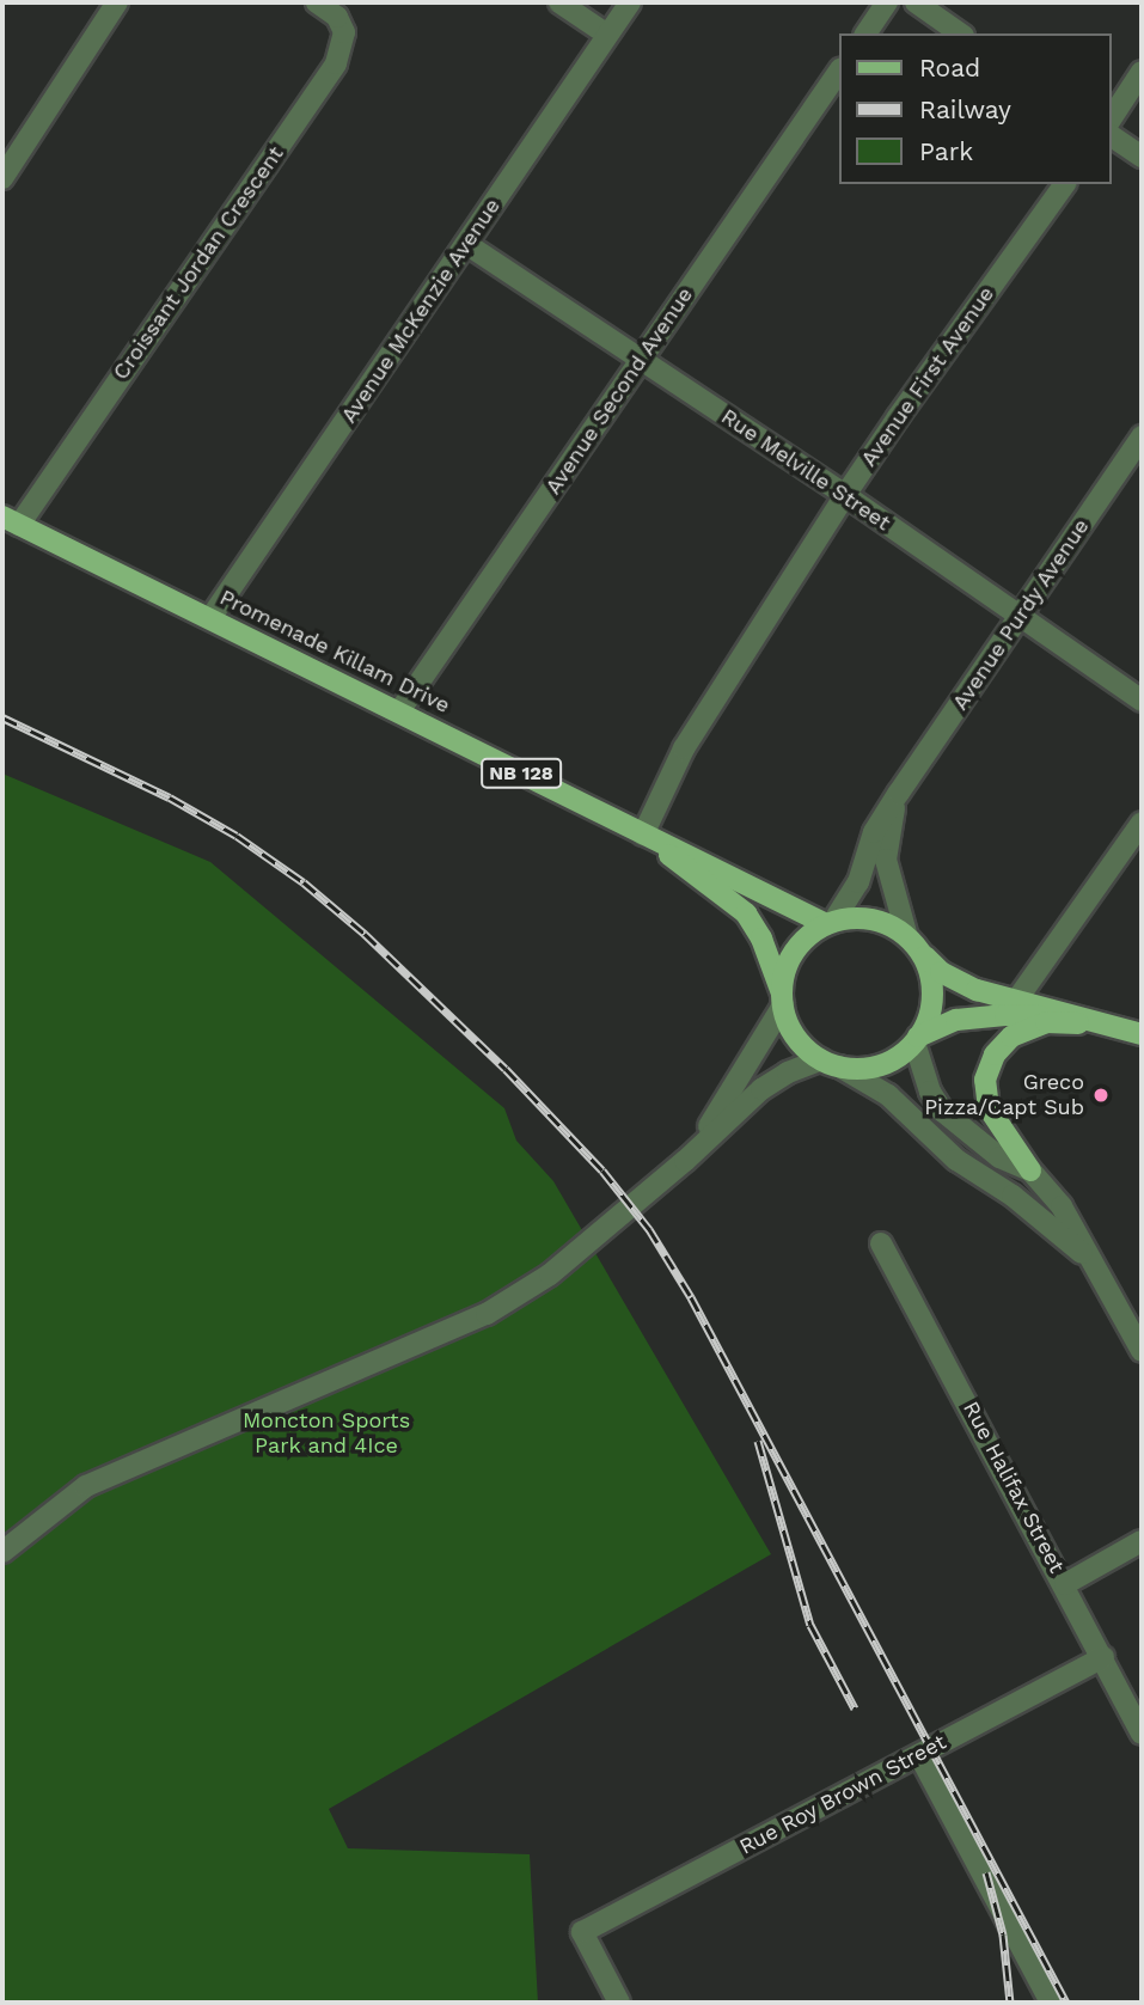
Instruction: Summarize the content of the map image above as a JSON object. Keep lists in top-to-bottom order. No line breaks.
{"streets":{"main road":["Promenade Killam Drive","NB 128"],"street":["Croissant Jordan Crescent","Avenue McKenzie Avenue","Avenue First Avenue","Avenue Second Avenue","Rue Melville Street","Avenue Purdy Avenue","Rue Halifax Street","Rue Roy Brown Street"]},"crossings":[["Croissant Jordan Crescent","Promenade Killam Drive"],["Avenue McKenzie Avenue","Rue Melville Street"],["Avenue McKenzie Avenue","Promenade Killam Drive"],["Avenue First Avenue","Rue Melville Street"],["Avenue First Avenue","Promenade Killam Drive"],["Avenue Second Avenue","Rue Melville Street"],["Avenue Second Avenue","Promenade Killam Drive"],["Rue Melville Street","Avenue Purdy Avenue"],["Avenue Purdy Avenue","Promenade Killam Drive"],["Rue Halifax Street","Rue Roy Brown Street"]],"parks":["Moncton Sports Park and 4Ice"],"places":["Greco Pizza/Capt Sub"],"legend":["Road","Railway","Park"]}
